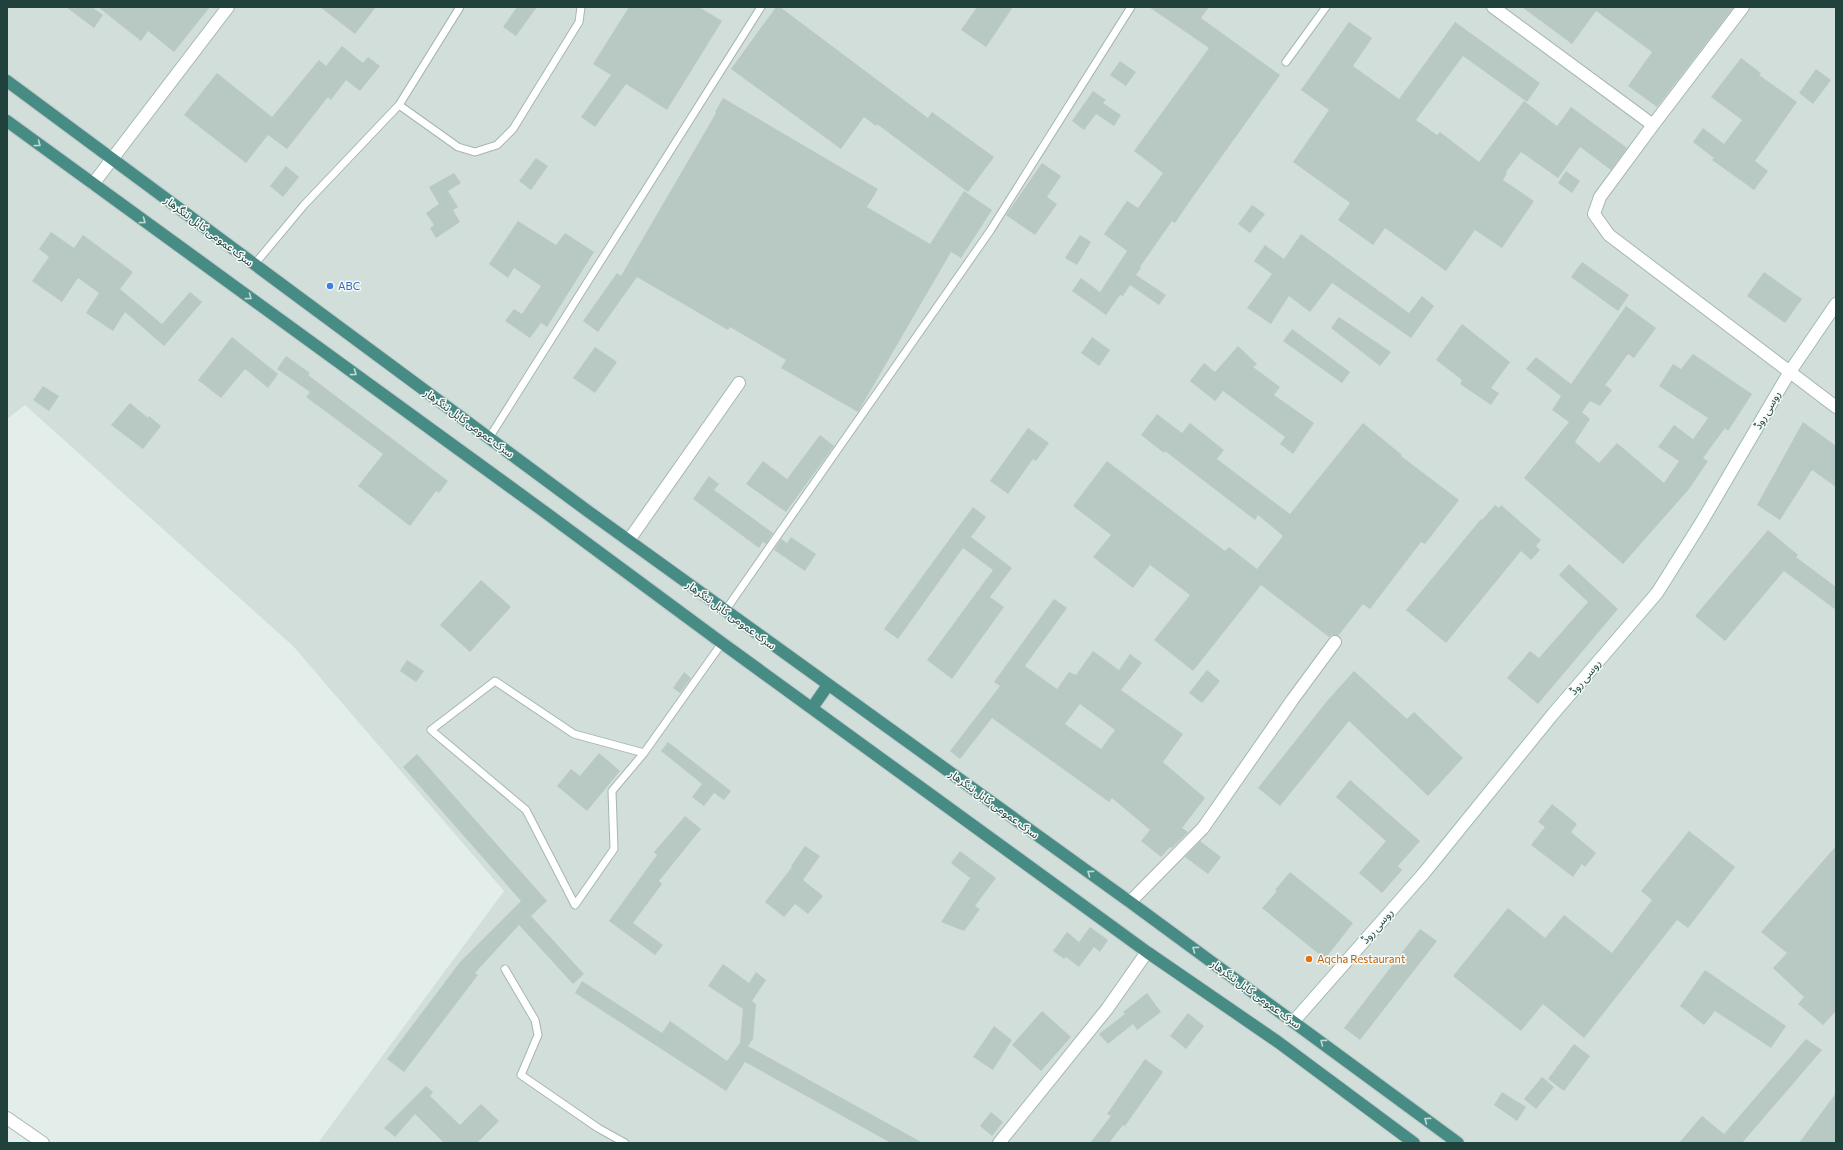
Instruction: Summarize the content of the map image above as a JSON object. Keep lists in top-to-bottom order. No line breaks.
{"streets":{"highway":["سرک عمومی کابل ننگرهار"],"street":["روسی روڈ"]},"crossings":[["سرک عمومی کابل ننگرهار","روسی روڈ"]],"places":["ABC","Aqcha Restaurant"]}
